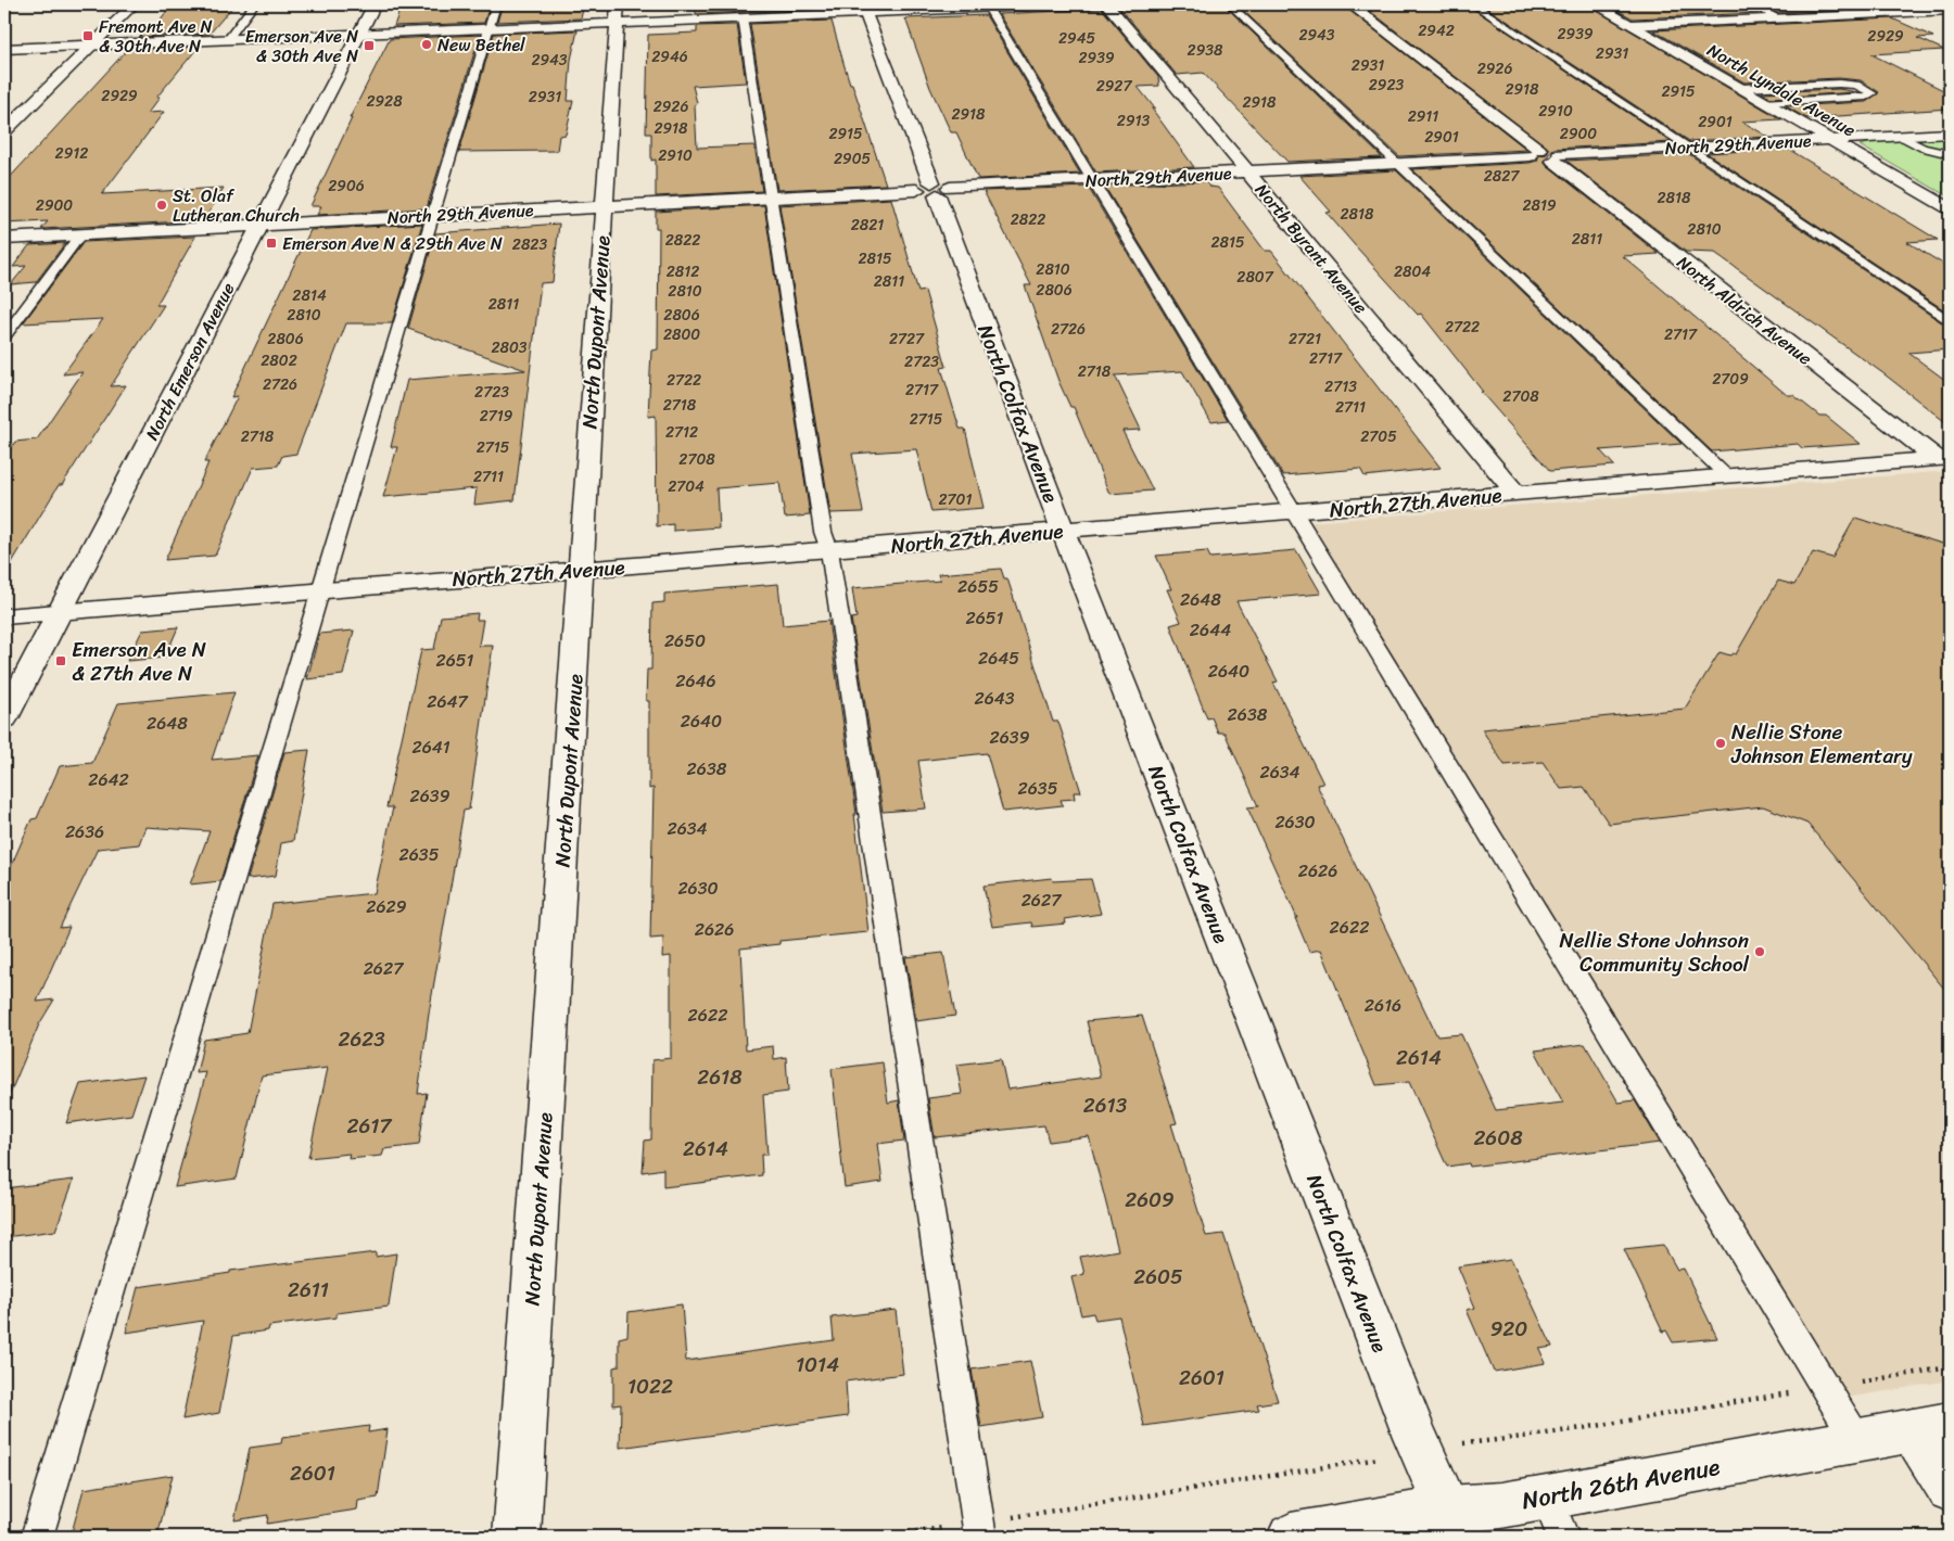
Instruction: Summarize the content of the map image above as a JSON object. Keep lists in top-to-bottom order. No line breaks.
{"streets":{"street":["North Lyndale Avenue","North 29th Avenue","North Byrant Avenue","North Aldrich Avenue","North Dupont Avenue","North Emerson Avenue","North Colfax Avenue","North 27th Avenue","North 26th Avenue"]},"crossings":[["North Lyndale Avenue","North 29th Avenue"],["North 29th Avenue","North Byrant Avenue"],["North 29th Avenue","North Aldrich Avenue"],["North 29th Avenue","North Dupont Avenue"],["North 29th Avenue","North Emerson Avenue"],["North 29th Avenue","North Colfax Avenue"],["North Byrant Avenue","North 27th Avenue"],["North Aldrich Avenue","North 27th Avenue"],["North Dupont Avenue","North 27th Avenue"],["North Emerson Avenue","North 27th Avenue"],["North Colfax Avenue","North 27th Avenue"],["North Colfax Avenue","North 26th Avenue"]],"places":{"transit":["Fremont Ave N & 30th Ave N","Emerson Ave N & 30th Ave N","Emerson Ave N & 29th Ave N","Emerson Ave N & 27th Ave N"],"other":["New Bethel","St. Olaf Lutheran Church","Nellie Stone Johnson Elementary","Nellie Stone Johnson Community School"]},"house_numbers":["2942","2939","2943","2929","2945","2938","2931","2946","2939","2943","2931","2926","2923","2927","2918","2915","2929","2931","2928","2918","2926","2910","2918","2911","2913","2901","2918","2915","2900","2901","2912","2910","2905","2827","2906","2818","2900","2819","2818","2822","2821","2810","2811","2822","2815","2823","2815","2810","2812","2804","2807","2811","2806","2810","2814","2811","2810","2806","2722","2726","2800","2717","2806","2727","2721","2803","2717","2802","2723","2718","2709","2722","2726","2713","2717","2723","2708","2718","2711","2719","2715","2712","2718","2705","2715","2708","2711","2704","2701","2655","2648","2651","2644","2650","2645","2651","2640","2646","2643","2647","2638","2640","2648","2639","2641","2638","2634","2642","2635","2639","2630","2634","2636","2635","2626","2630","2627","2629","2622","2626","2627","2616","2622","2623","2614","2618","2613","2617","2608","2614","2609","2605","2611","920","1014","2601","1022","2601"]}
